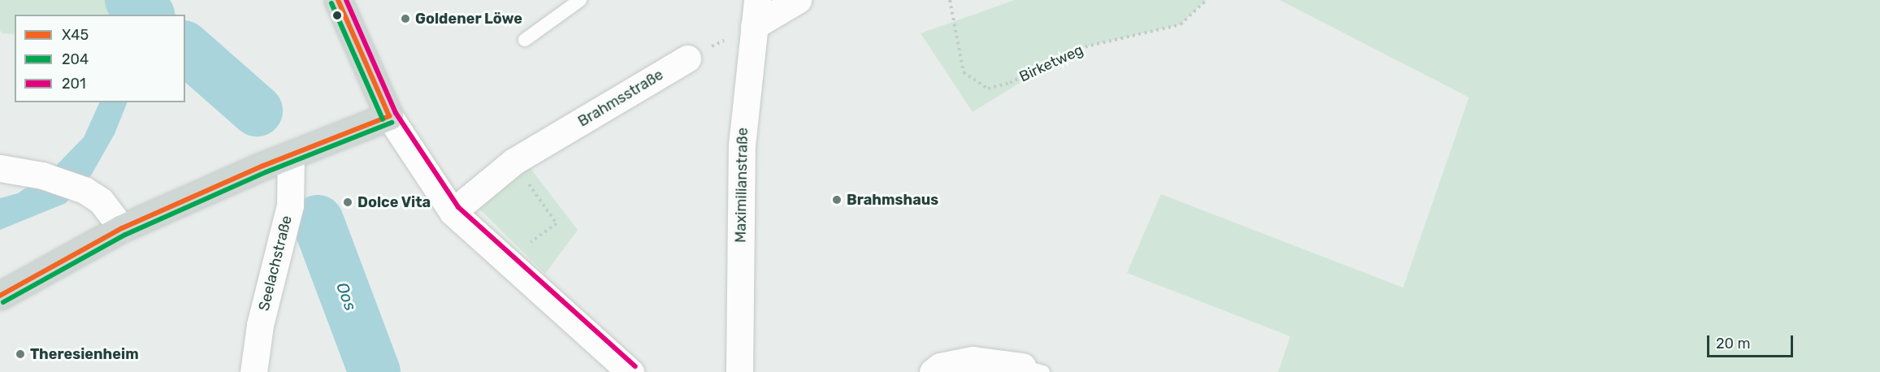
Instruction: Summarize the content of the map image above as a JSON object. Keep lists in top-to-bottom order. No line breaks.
{"streets":{"street":["Brahmsstraße","Maximilianstraße","Seelachstraße"],"path":["Birketweg"]},"water":["Oos"],"places":["Goldener Löwe","Brahmshaus","Dolce Vita","Theresienheim"],"lines":["transit line X45","transit line 201","transit line 204"],"legend":["X45","204","201"],"scale_bar":"20 m"}
